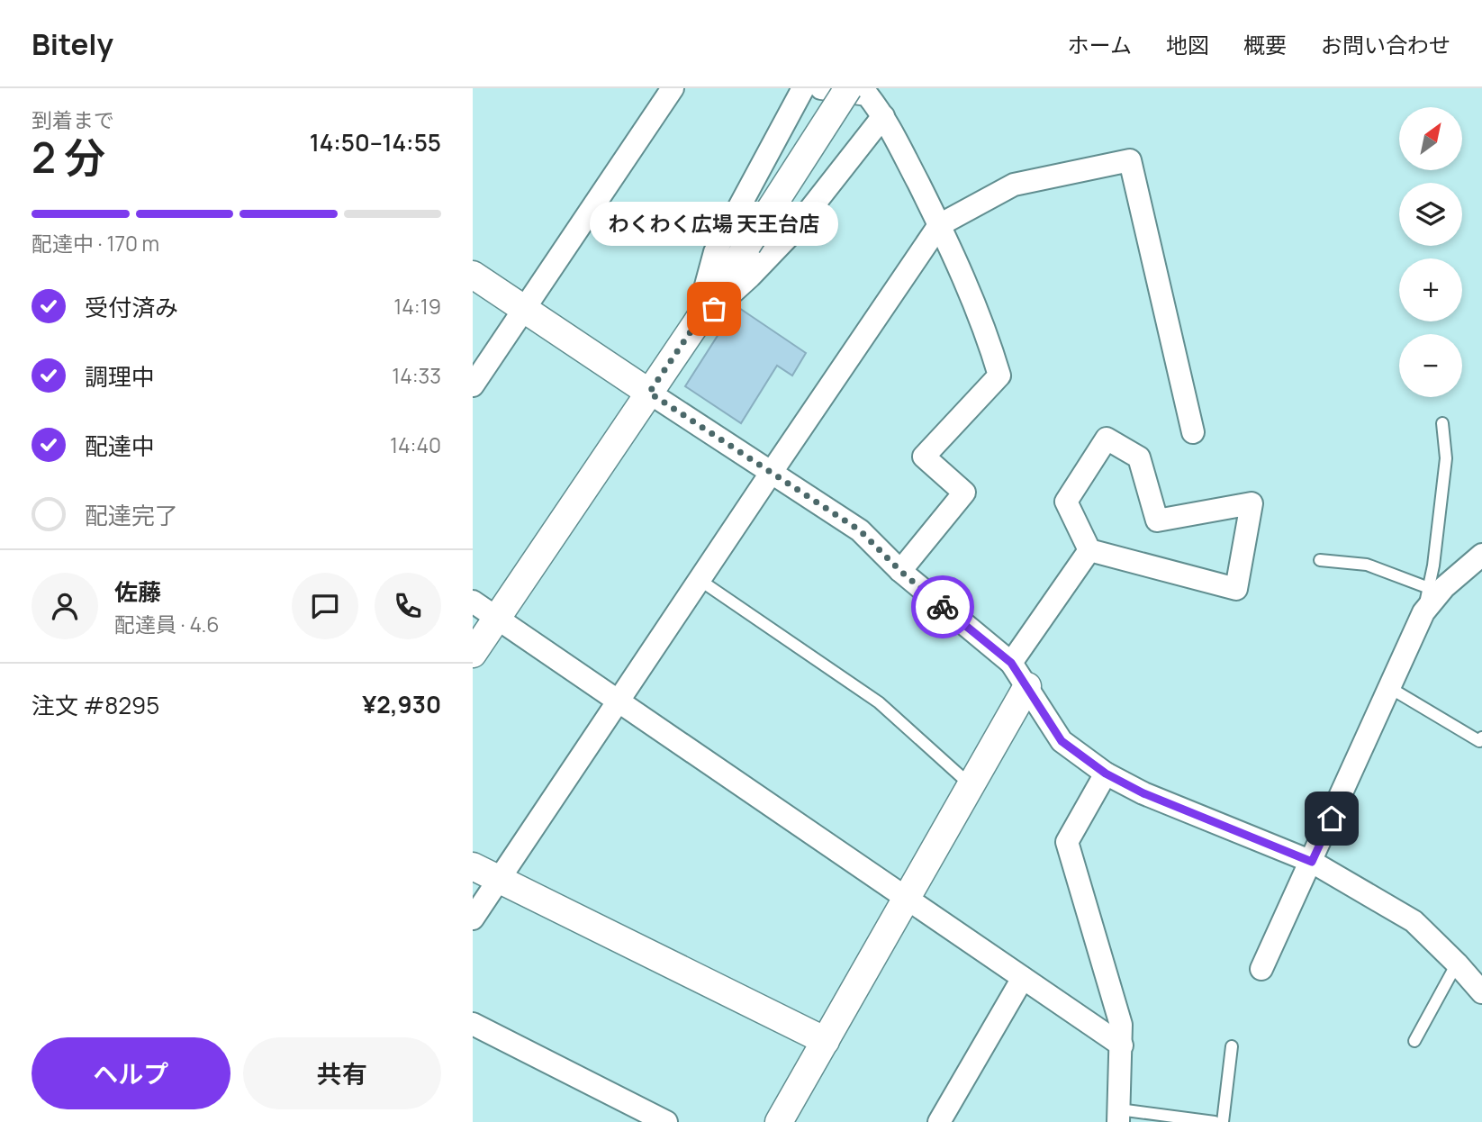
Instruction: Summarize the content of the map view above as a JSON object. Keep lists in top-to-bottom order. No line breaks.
{"places":["わくわく広場 天王台店"],"north":"top right","page":{"header":"Bitely","nav":["ホーム","地図","概要","お問い合わせ"],"heading":["2 分","到着まで","14:50–14:55"],"panel":["佐藤","配達員 · 4.6","注文 #8295","¥2,930"],"map_buttons":["+","−"],"bar":"配達中 · 170 m","bubble":"わくわく広場 天王台店","list":[["受付済み","14:19"],["調理中","14:33"],["配達中","14:40"],"配達完了"],"buttons":["ヘルプ","共有"]}}
